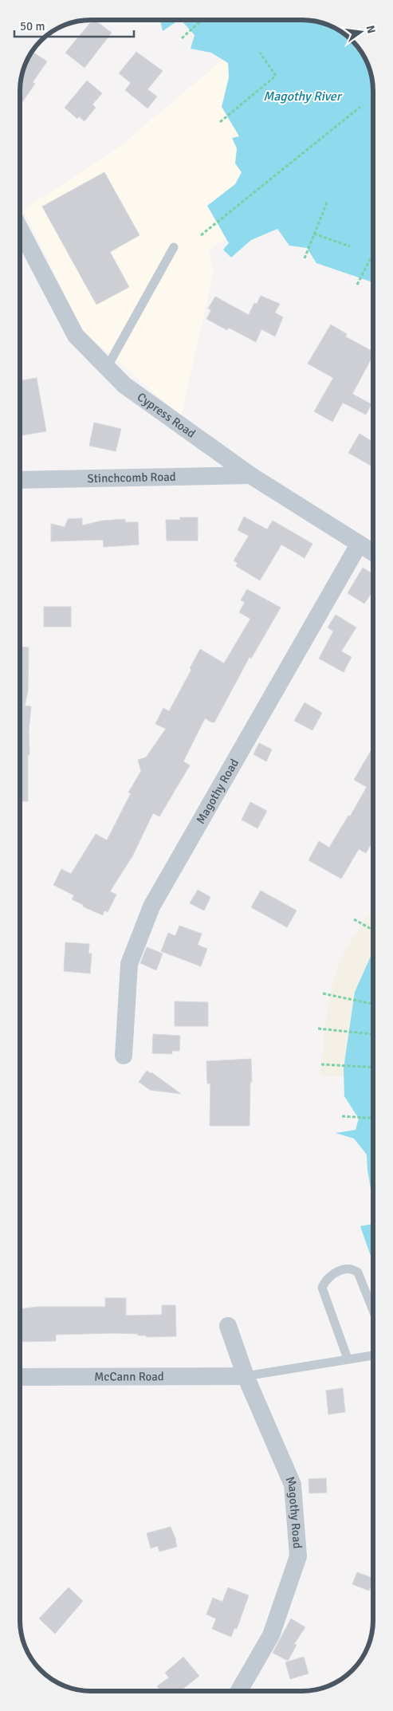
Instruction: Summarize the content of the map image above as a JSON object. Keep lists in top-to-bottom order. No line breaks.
{"streets":{"street":["Cypress Road","Stinchcomb Road","Magothy Road","McCann Road"]},"crossings":[["Cypress Road","Stinchcomb Road"],["Cypress Road","Magothy Road"],["Magothy Road","McCann Road"]],"water":["Magothy River"],"scale_bar":"50 m","north":"right"}
